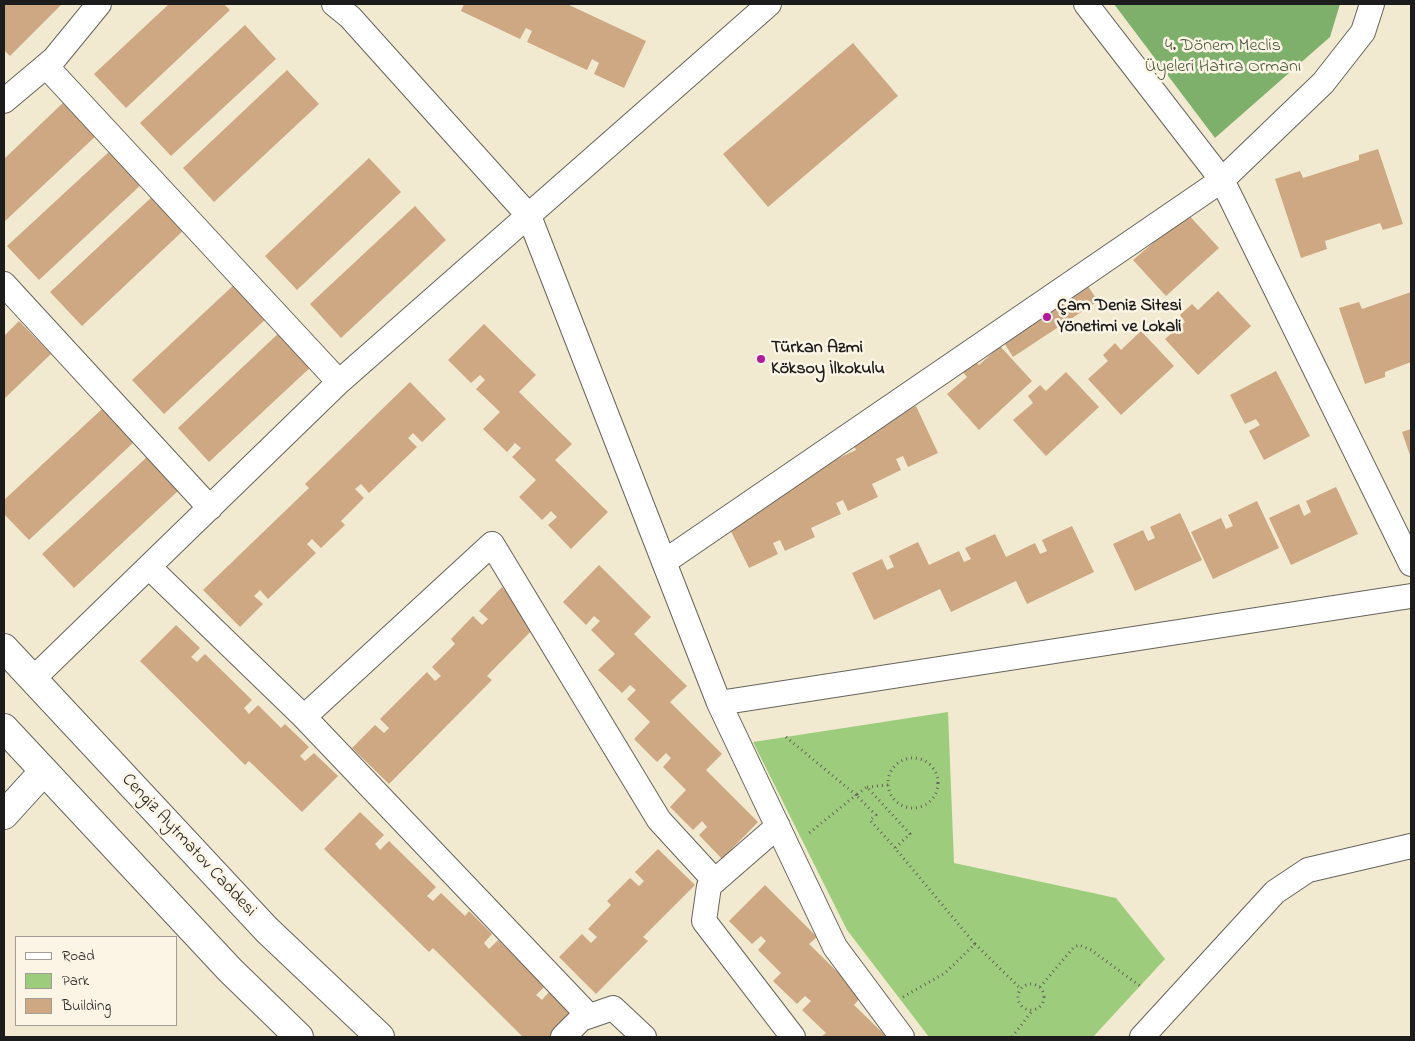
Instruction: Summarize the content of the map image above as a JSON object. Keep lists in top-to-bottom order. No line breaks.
{"streets":{"main road":["Cengiz Aytmatov Caddesi"]},"parks":["4. Dönem Meclis Üyeleri Hatıra Ormanı"],"places":["Çam Deniz Sitesi Yönetimi ve Lokali","Türkan Azmi Köksoy İlkokulu"],"legend":["Road","Park","Building"]}
